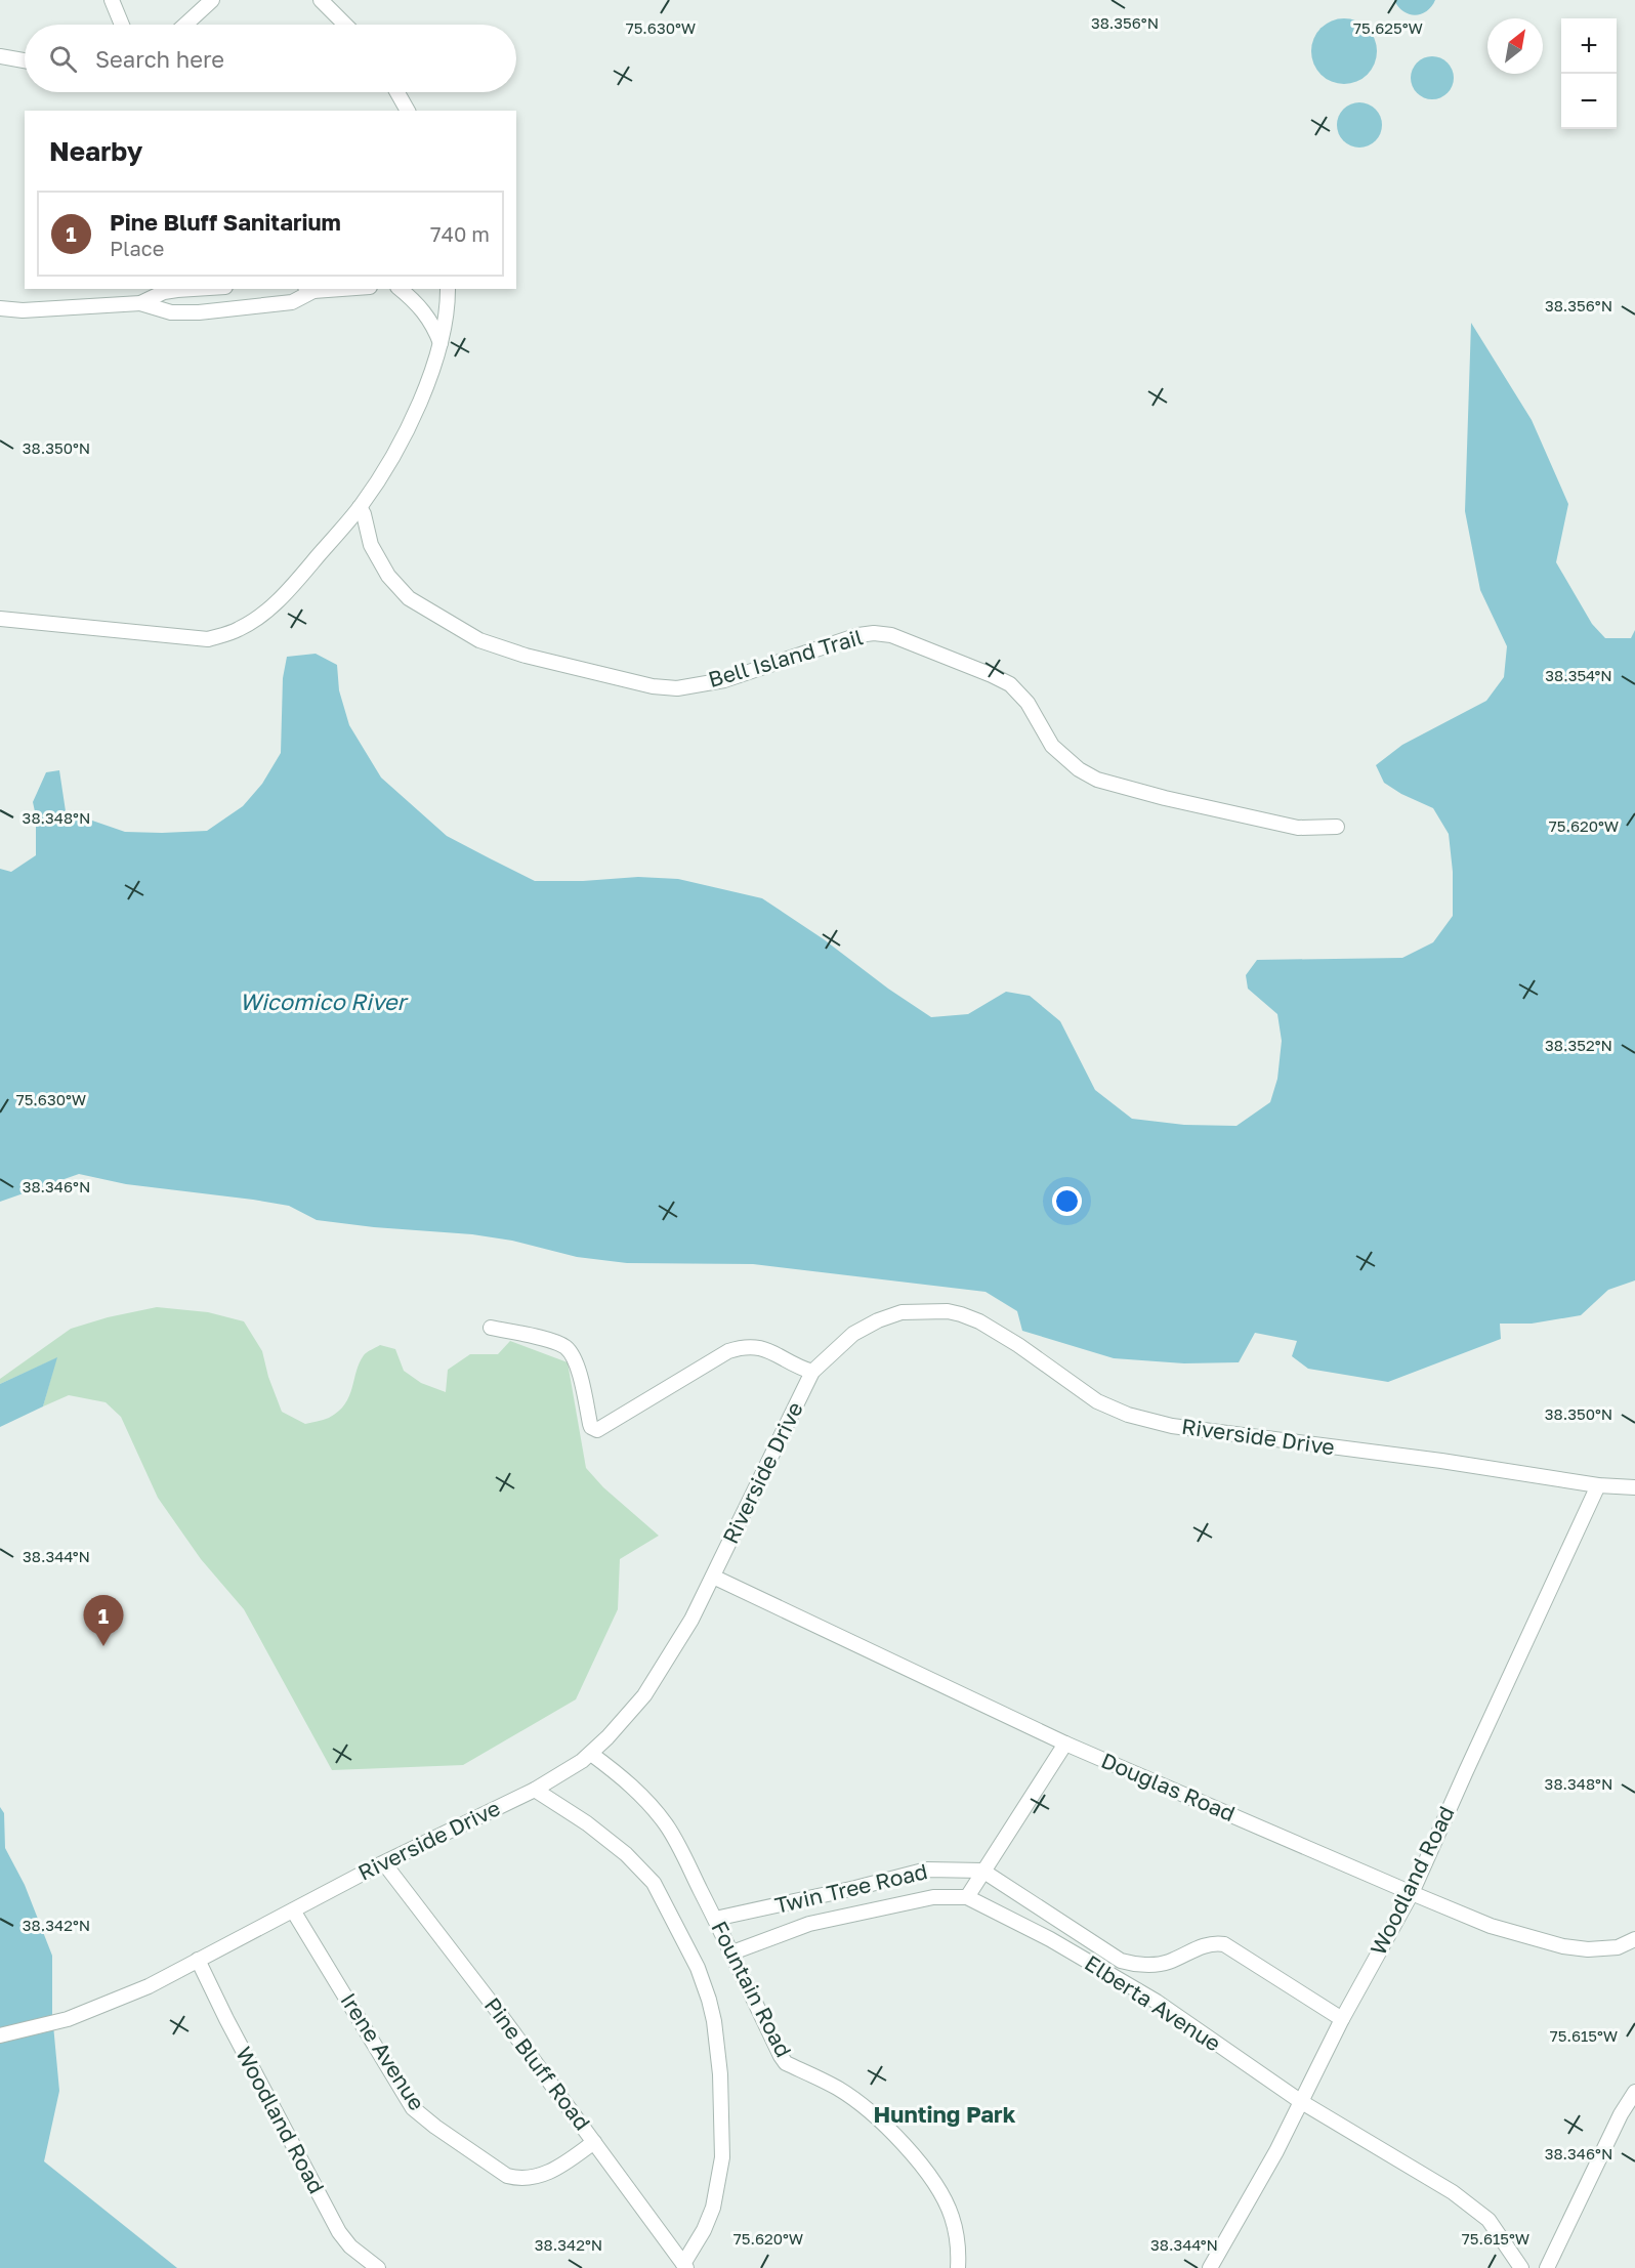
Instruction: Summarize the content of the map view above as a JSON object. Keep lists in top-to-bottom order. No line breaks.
{"streets":{"street":["Bell Island Trail","Riverside Drive","Douglas Road","Woodland Road","Twin Tree Road","Fountain Road","Elberta Avenue","Irene Avenue","Pine Bluff Road"]},"crossings":[["Riverside Drive","Douglas Road"],["Riverside Drive","Woodland Road"],["Riverside Drive","Fountain Road"],["Riverside Drive","Irene Avenue"],["Riverside Drive","Pine Bluff Road"],["Douglas Road","Woodland Road"],["Woodland Road","Elberta Avenue"],["Twin Tree Road","Fountain Road"],["Fountain Road","Elberta Avenue"],["Irene Avenue","Pine Bluff Road"]],"districts":["Hunting Park"],"water":["Wicomico River"],"north":"top right","page":{"map_buttons":["+","−"],"search":"Search here","heading":"Nearby","list":[{"mark":"1","name":"Pine Bluff Sanitarium","note":"Place","value":"740 m"}],"pins":"1"},"coordinates":["38.356°N","75.625°W","75.630°W","38.350°N","38.354°N","38.348°N","75.620°W","38.352°N","38.346°N","38.344°N","38.342°N","75.615°W"]}
